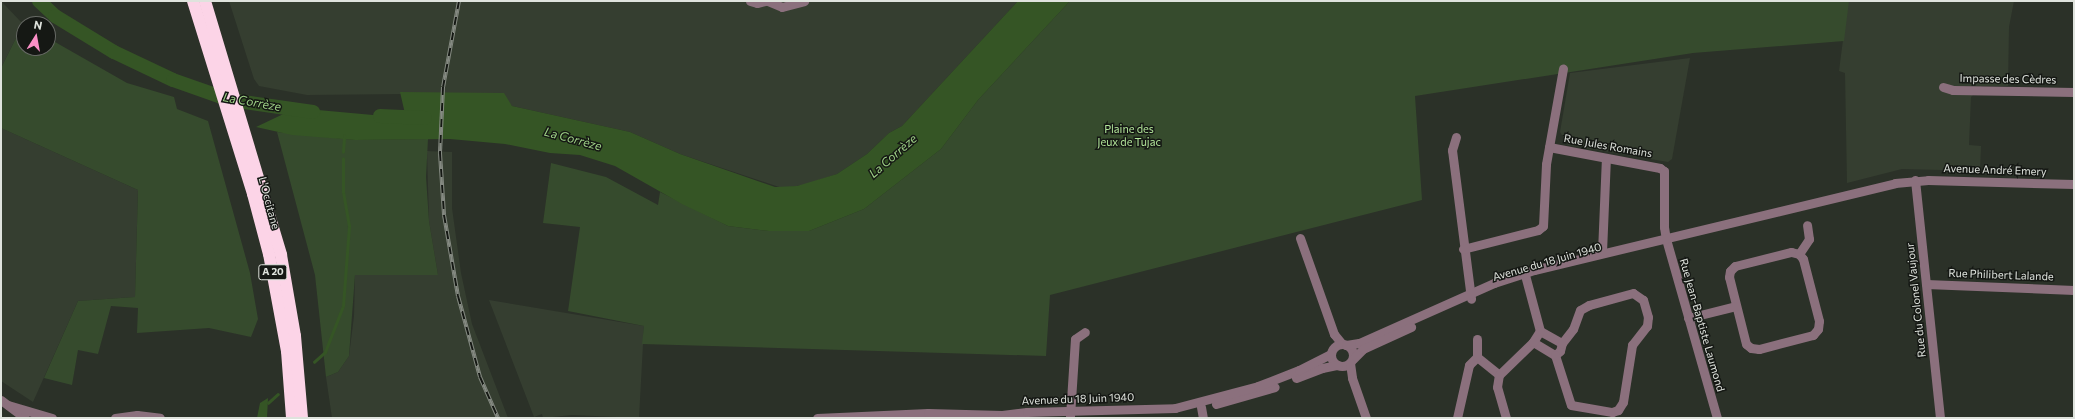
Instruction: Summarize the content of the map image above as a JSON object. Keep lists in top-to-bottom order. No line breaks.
{"streets":{"highway":["L'Occitane","A 20"],"street":["Impasse des Cèdres","Rue Jules Romains","Avenue André Emery","Avenue du 18 Juin 1940","Rue Philibert Lalande","Rue du Colonel Vaujour","Rue Jean-Baptiste Laumond"]},"crossings":[["Rue Jules Romains","Avenue du 18 Juin 1940"],["Rue Jules Romains","Rue Jean-Baptiste Laumond"],["Avenue André Emery","Avenue du 18 Juin 1940"],["Avenue André Emery","Rue du Colonel Vaujour"],["Avenue du 18 Juin 1940","Rue du Colonel Vaujour"],["Avenue du 18 Juin 1940","Rue Jean-Baptiste Laumond"],["Rue Philibert Lalande","Rue du Colonel Vaujour"]],"water":["La Corrèze"],"parks":["Plaine des Jeux de Tujac"],"north":"top"}
